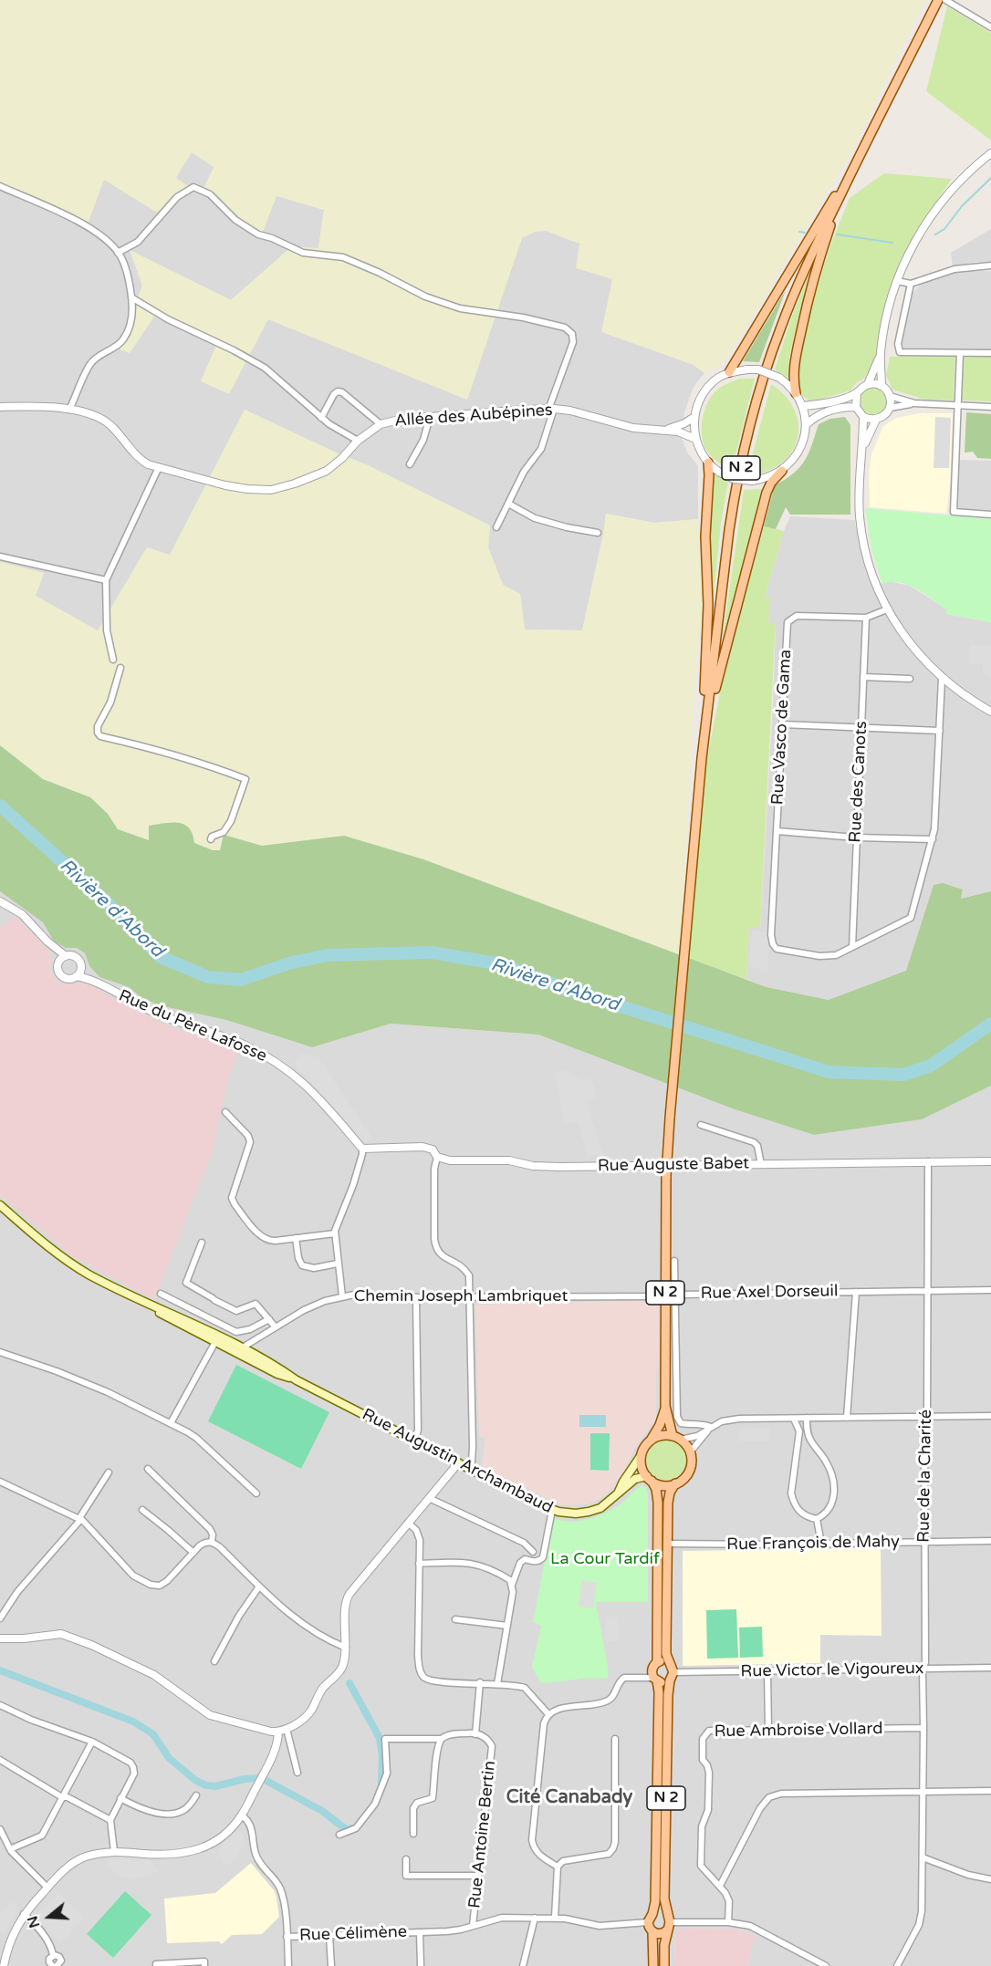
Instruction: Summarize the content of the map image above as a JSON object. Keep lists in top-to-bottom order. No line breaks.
{"streets":{"main road":["N 2","Rue Augustin Archambaud"],"street":["Allée des Aubépines","Rue Vasco de Gama","Rue des Canots","Rue du Père Lafosse","Rue Auguste Babet","Rue Axel Dorseuil","Chemin Joseph Lambriquet","Rue de la Charité","Rue François de Mahy","Rue Victor le Vigoureux","Rue Ambroise Vollard","Rue Antoine Bertin","Rue Célimène"]},"crossings":[["N 2","Chemin Joseph Lambriquet"],["N 2","Rue Augustin Archambaud"],["N 2","Rue François de Mahy"],["N 2","Rue Victor le Vigoureux"],["N 2","Rue Célimène"],["Rue Vasco de Gama","Rue des Canots"],["Rue du Père Lafosse","Rue Auguste Babet"],["Rue Auguste Babet","Rue de la Charité"],["Chemin Joseph Lambriquet","Rue Augustin Archambaud"],["Rue de la Charité","Rue François de Mahy"],["Rue de la Charité","Rue Victor le Vigoureux"],["Rue de la Charité","Rue Ambroise Vollard"],["Rue Antoine Bertin","Rue Célimène"]],"districts":["Cité Canabady"],"water":["Rivière d'Abord"],"parks":["La Cour Tardif"],"north":"left"}
